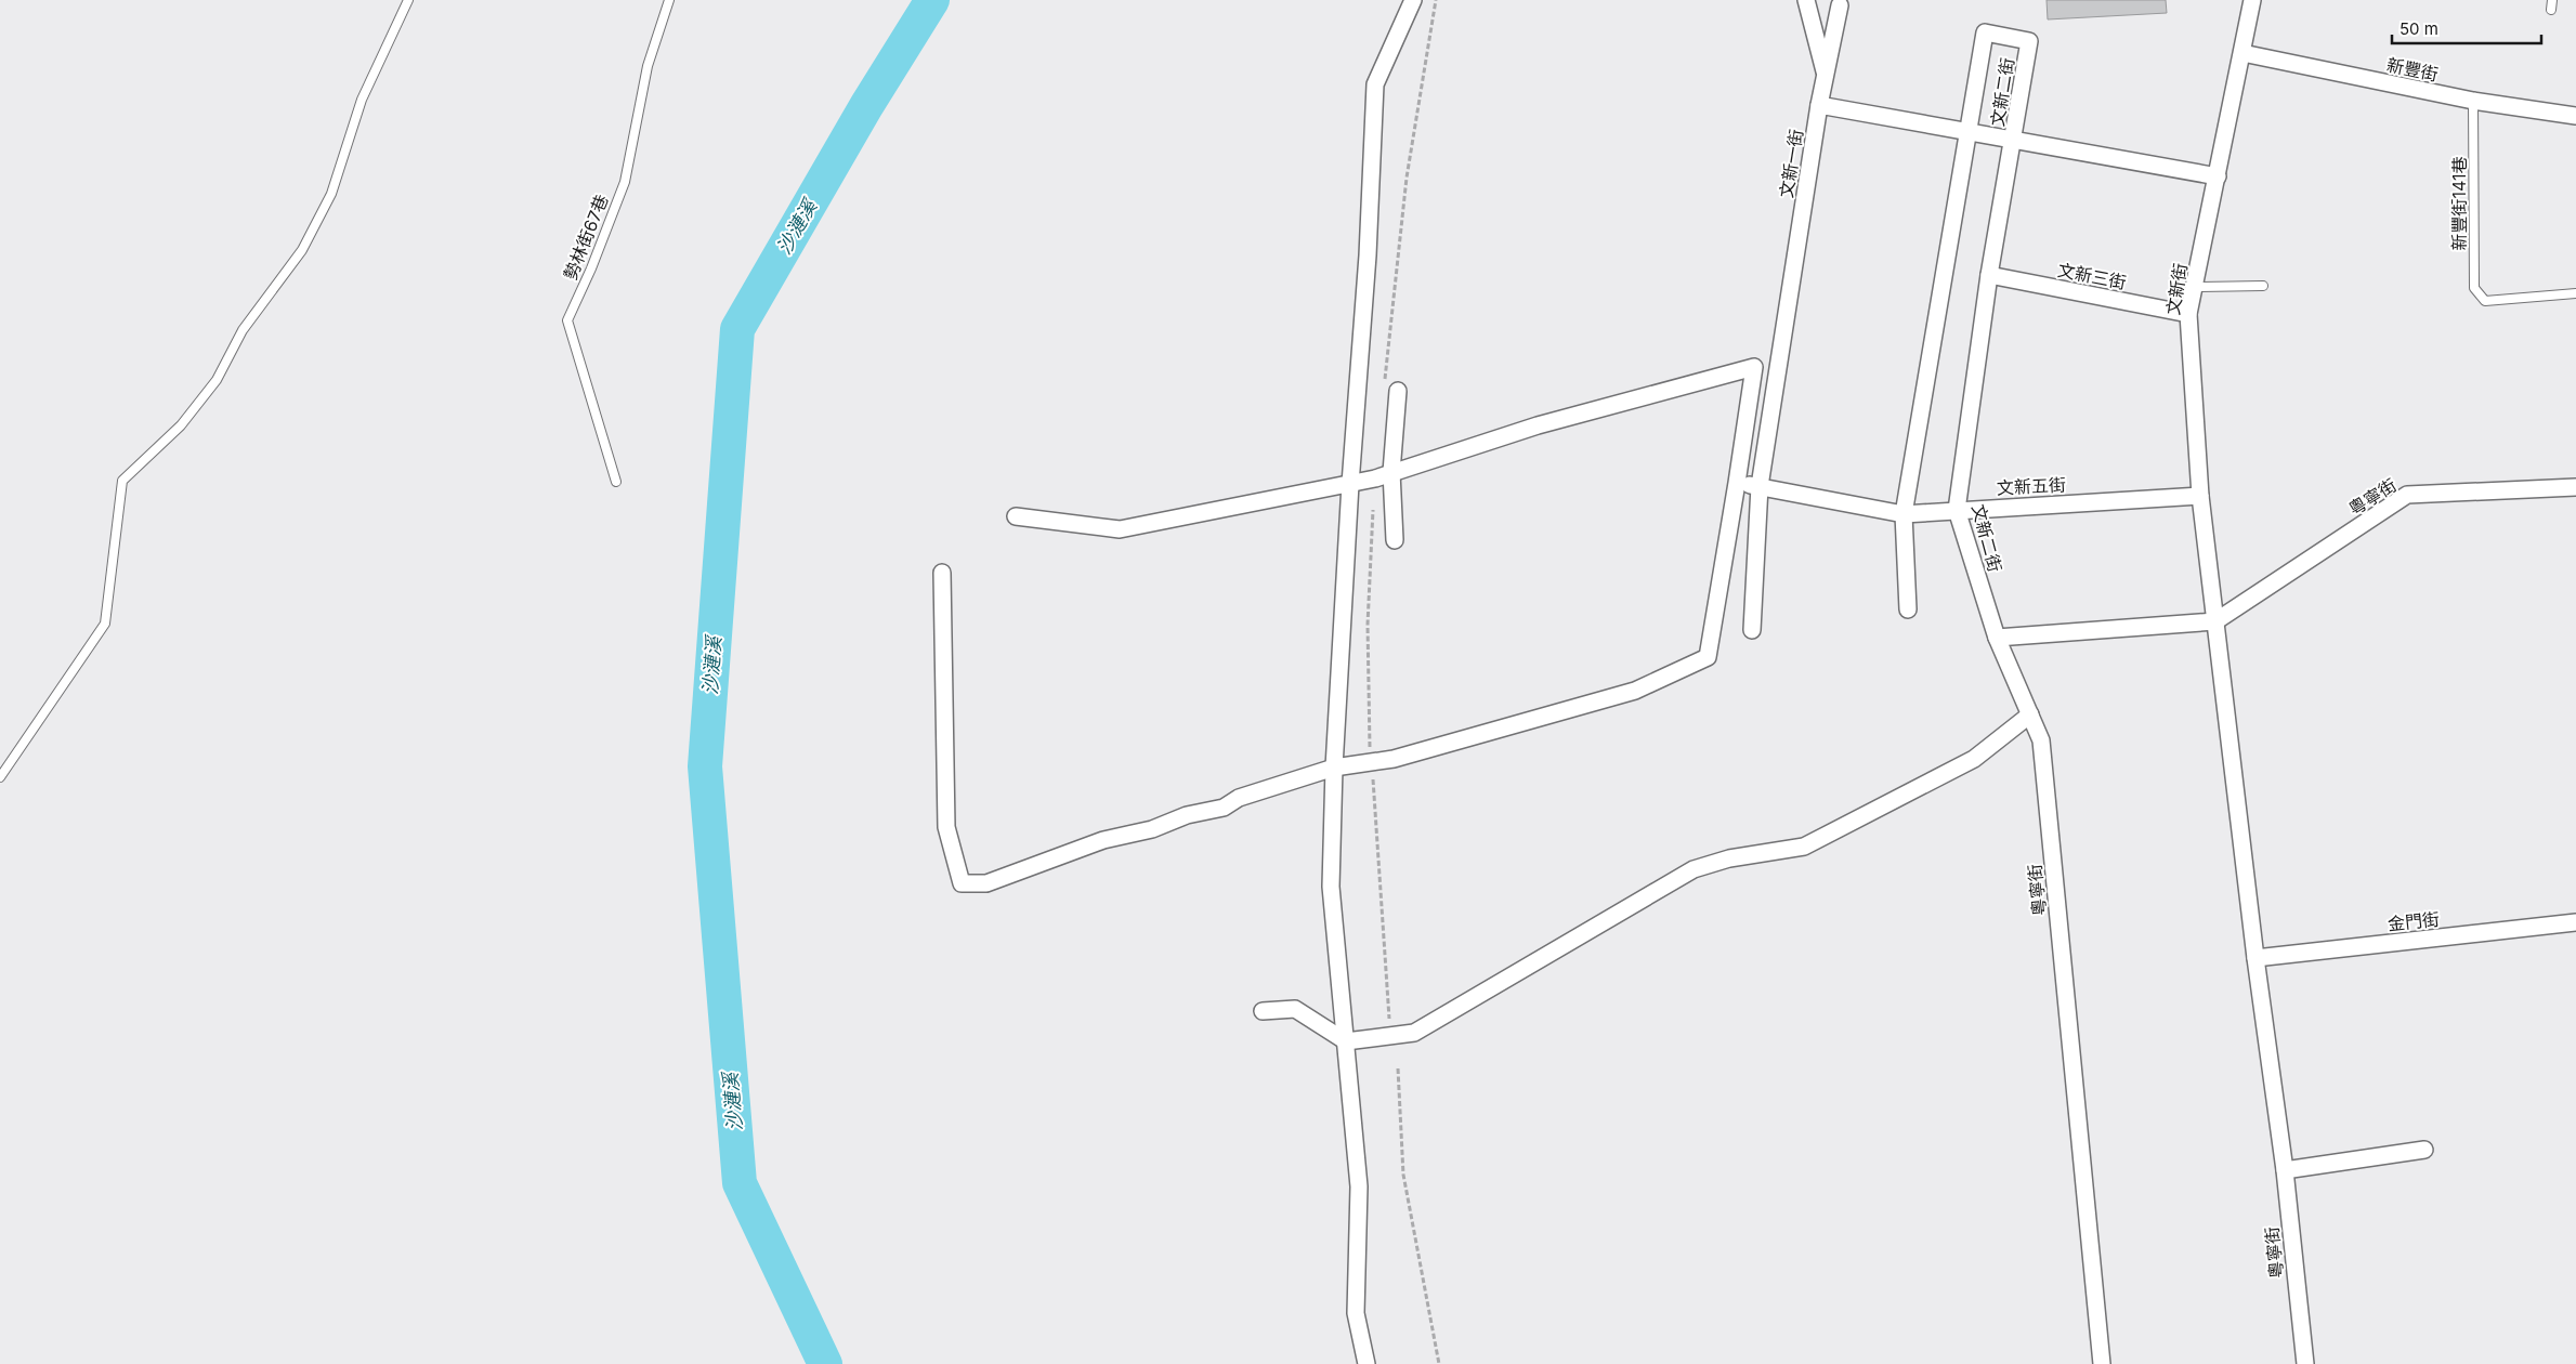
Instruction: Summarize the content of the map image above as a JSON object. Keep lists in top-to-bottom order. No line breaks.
{"streets":{"street":["新豐街","文新二街","文新一街","文新三街","文新街","文新五街","粵寧街","金門街"],"lane":["新豐街141巷","勢林街67巷"]},"crossings":[["新豐街","新豐街141巷"],["新豐街","文新街"],["文新二街","文新三街"],["文新二街","文新五街"],["文新二街","粵寧街"],["文新一街","文新五街"],["文新三街","文新街"],["文新街","文新五街"],["文新街","粵寧街"],["粵寧街","金門街"]],"water":["沙漣溪"],"scale_bar":"50 m"}
